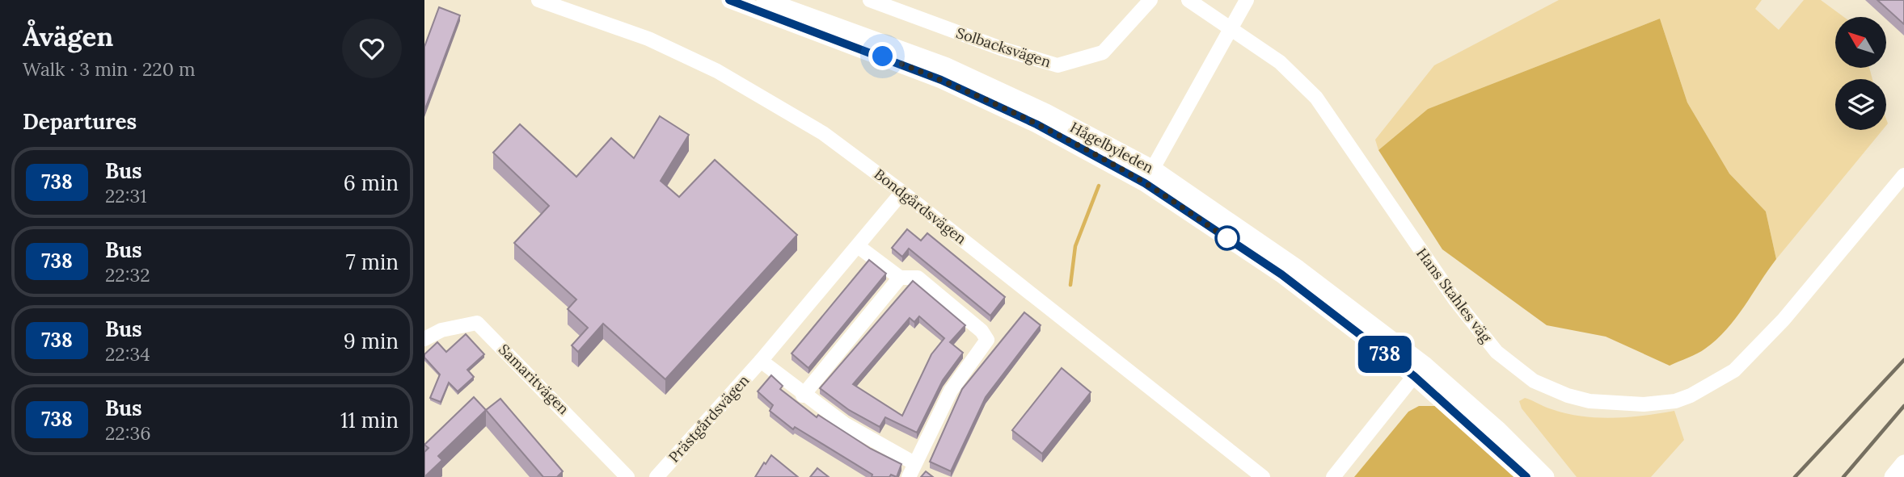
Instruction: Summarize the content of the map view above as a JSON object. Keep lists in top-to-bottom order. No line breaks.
{"streets":{"main road":["Hågelbyleden"],"street":["Solbacksvägen","Bondgårdsvägen","Hans Stahles väg","Samaritvägen","Prästgårdsvägen"]},"crossings":[["Bondgårdsvägen","Prästgårdsvägen"]],"lines":["bus line 738"],"north":"top left","page":{"heading":[["Åvägen","Walk · 3 min · 220 m"],"Departures"],"on_map":"738","list":[{"mark":"738","name":"Bus","note":"22:31","value":"6 min"},{"mark":"738","name":"Bus","note":"22:32","value":"7 min"},{"mark":"738","name":"Bus","note":"22:34","value":"9 min"},{"mark":"738","name":"Bus","note":"22:36","value":"11 min"}]}}
